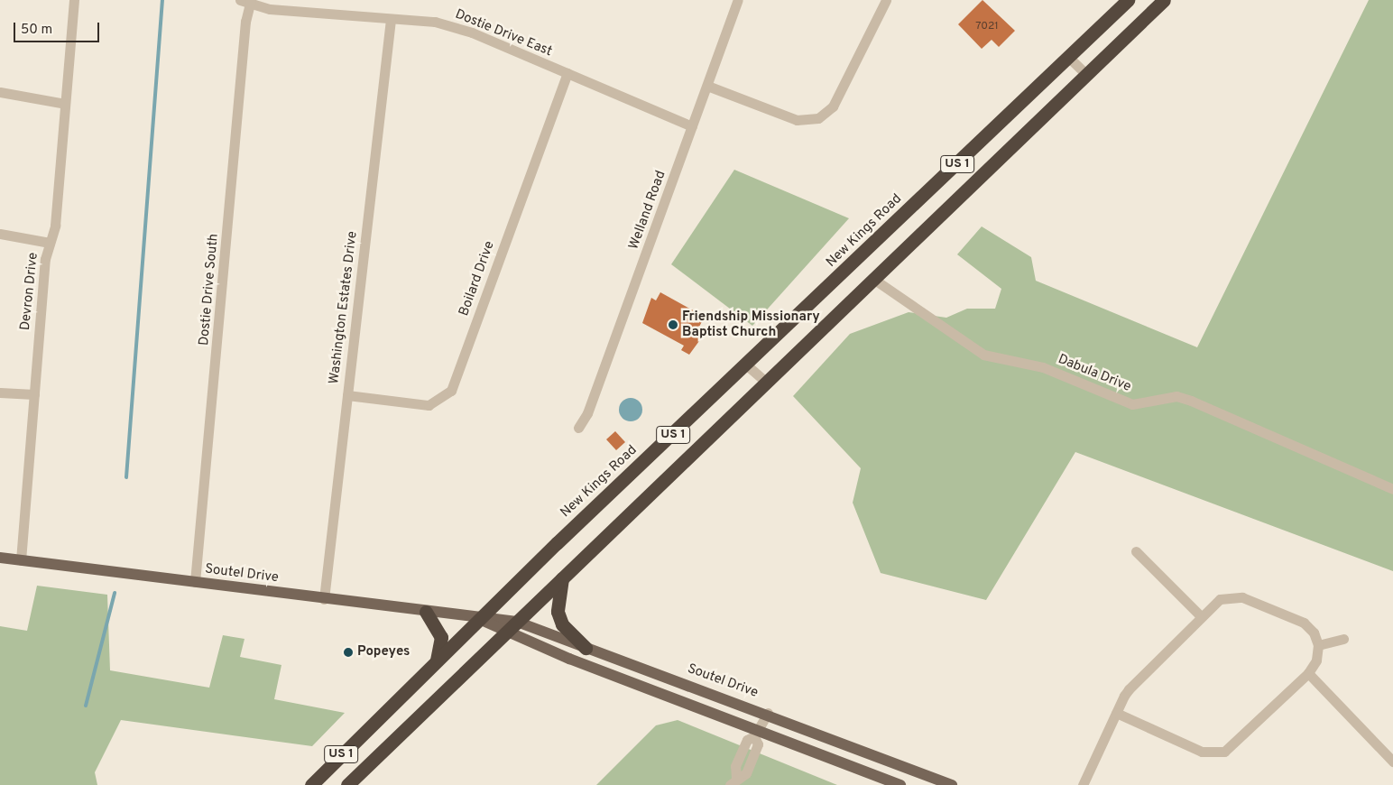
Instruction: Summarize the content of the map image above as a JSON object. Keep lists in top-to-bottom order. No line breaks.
{"streets":{"highway":["US 1","New Kings Road"],"main road":["Soutel Drive"],"street":["Dostie Drive East","Welland Road","Boilard Drive","Dostie Drive South","Devron Drive","Washington Estates Drive","Dabula Drive"]},"crossings":[["Dostie Drive East","Welland Road"],["Dostie Drive East","Boilard Drive"],["Dostie Drive East","Dostie Drive South"],["Dostie Drive East","Washington Estates Drive"],["US 1","Dabula Drive"],["US 1","Soutel Drive"],["New Kings Road","Soutel Drive"],["Boilard Drive","Washington Estates Drive"],["Dostie Drive South","Soutel Drive"],["Devron Drive","Soutel Drive"],["Washington Estates Drive","Soutel Drive"]],"places":["Friendship Missionary Baptist Church","Popeyes"],"house_numbers":["7021"],"scale_bar":"50 m"}
